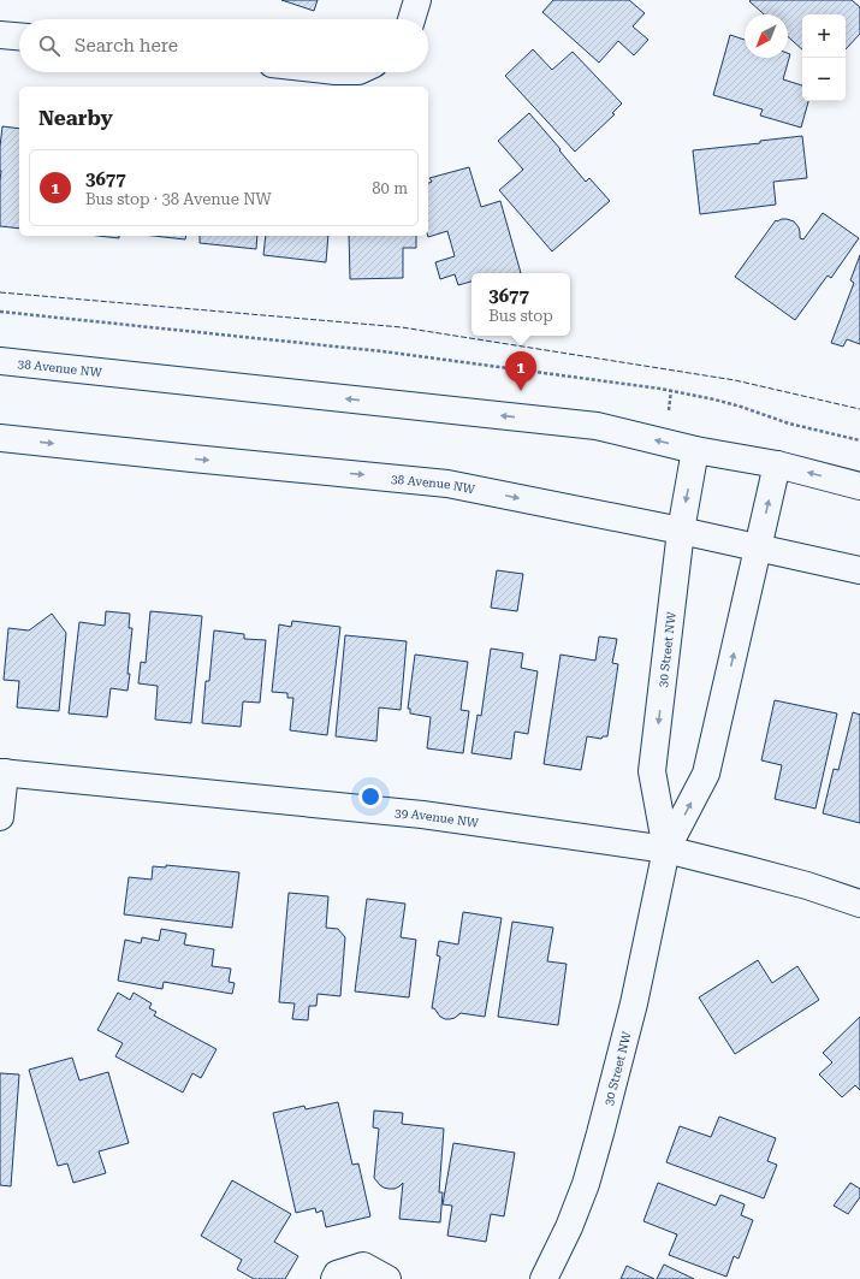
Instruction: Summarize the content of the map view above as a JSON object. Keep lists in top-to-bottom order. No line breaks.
{"streets":{"street":["38 Avenue NW","30 Street NW","39 Avenue NW"]},"crossings":[["38 Avenue NW","30 Street NW"],["30 Street NW","39 Avenue NW"]],"north":"bottom left","page":{"map_buttons":["+","−"],"search":"Search here","heading":"Nearby","list":[{"mark":"1","name":"3677","note":"Bus stop · 38 Avenue NW","value":"80 m"}],"popup":["3677","Bus stop"],"pins":"1"}}
